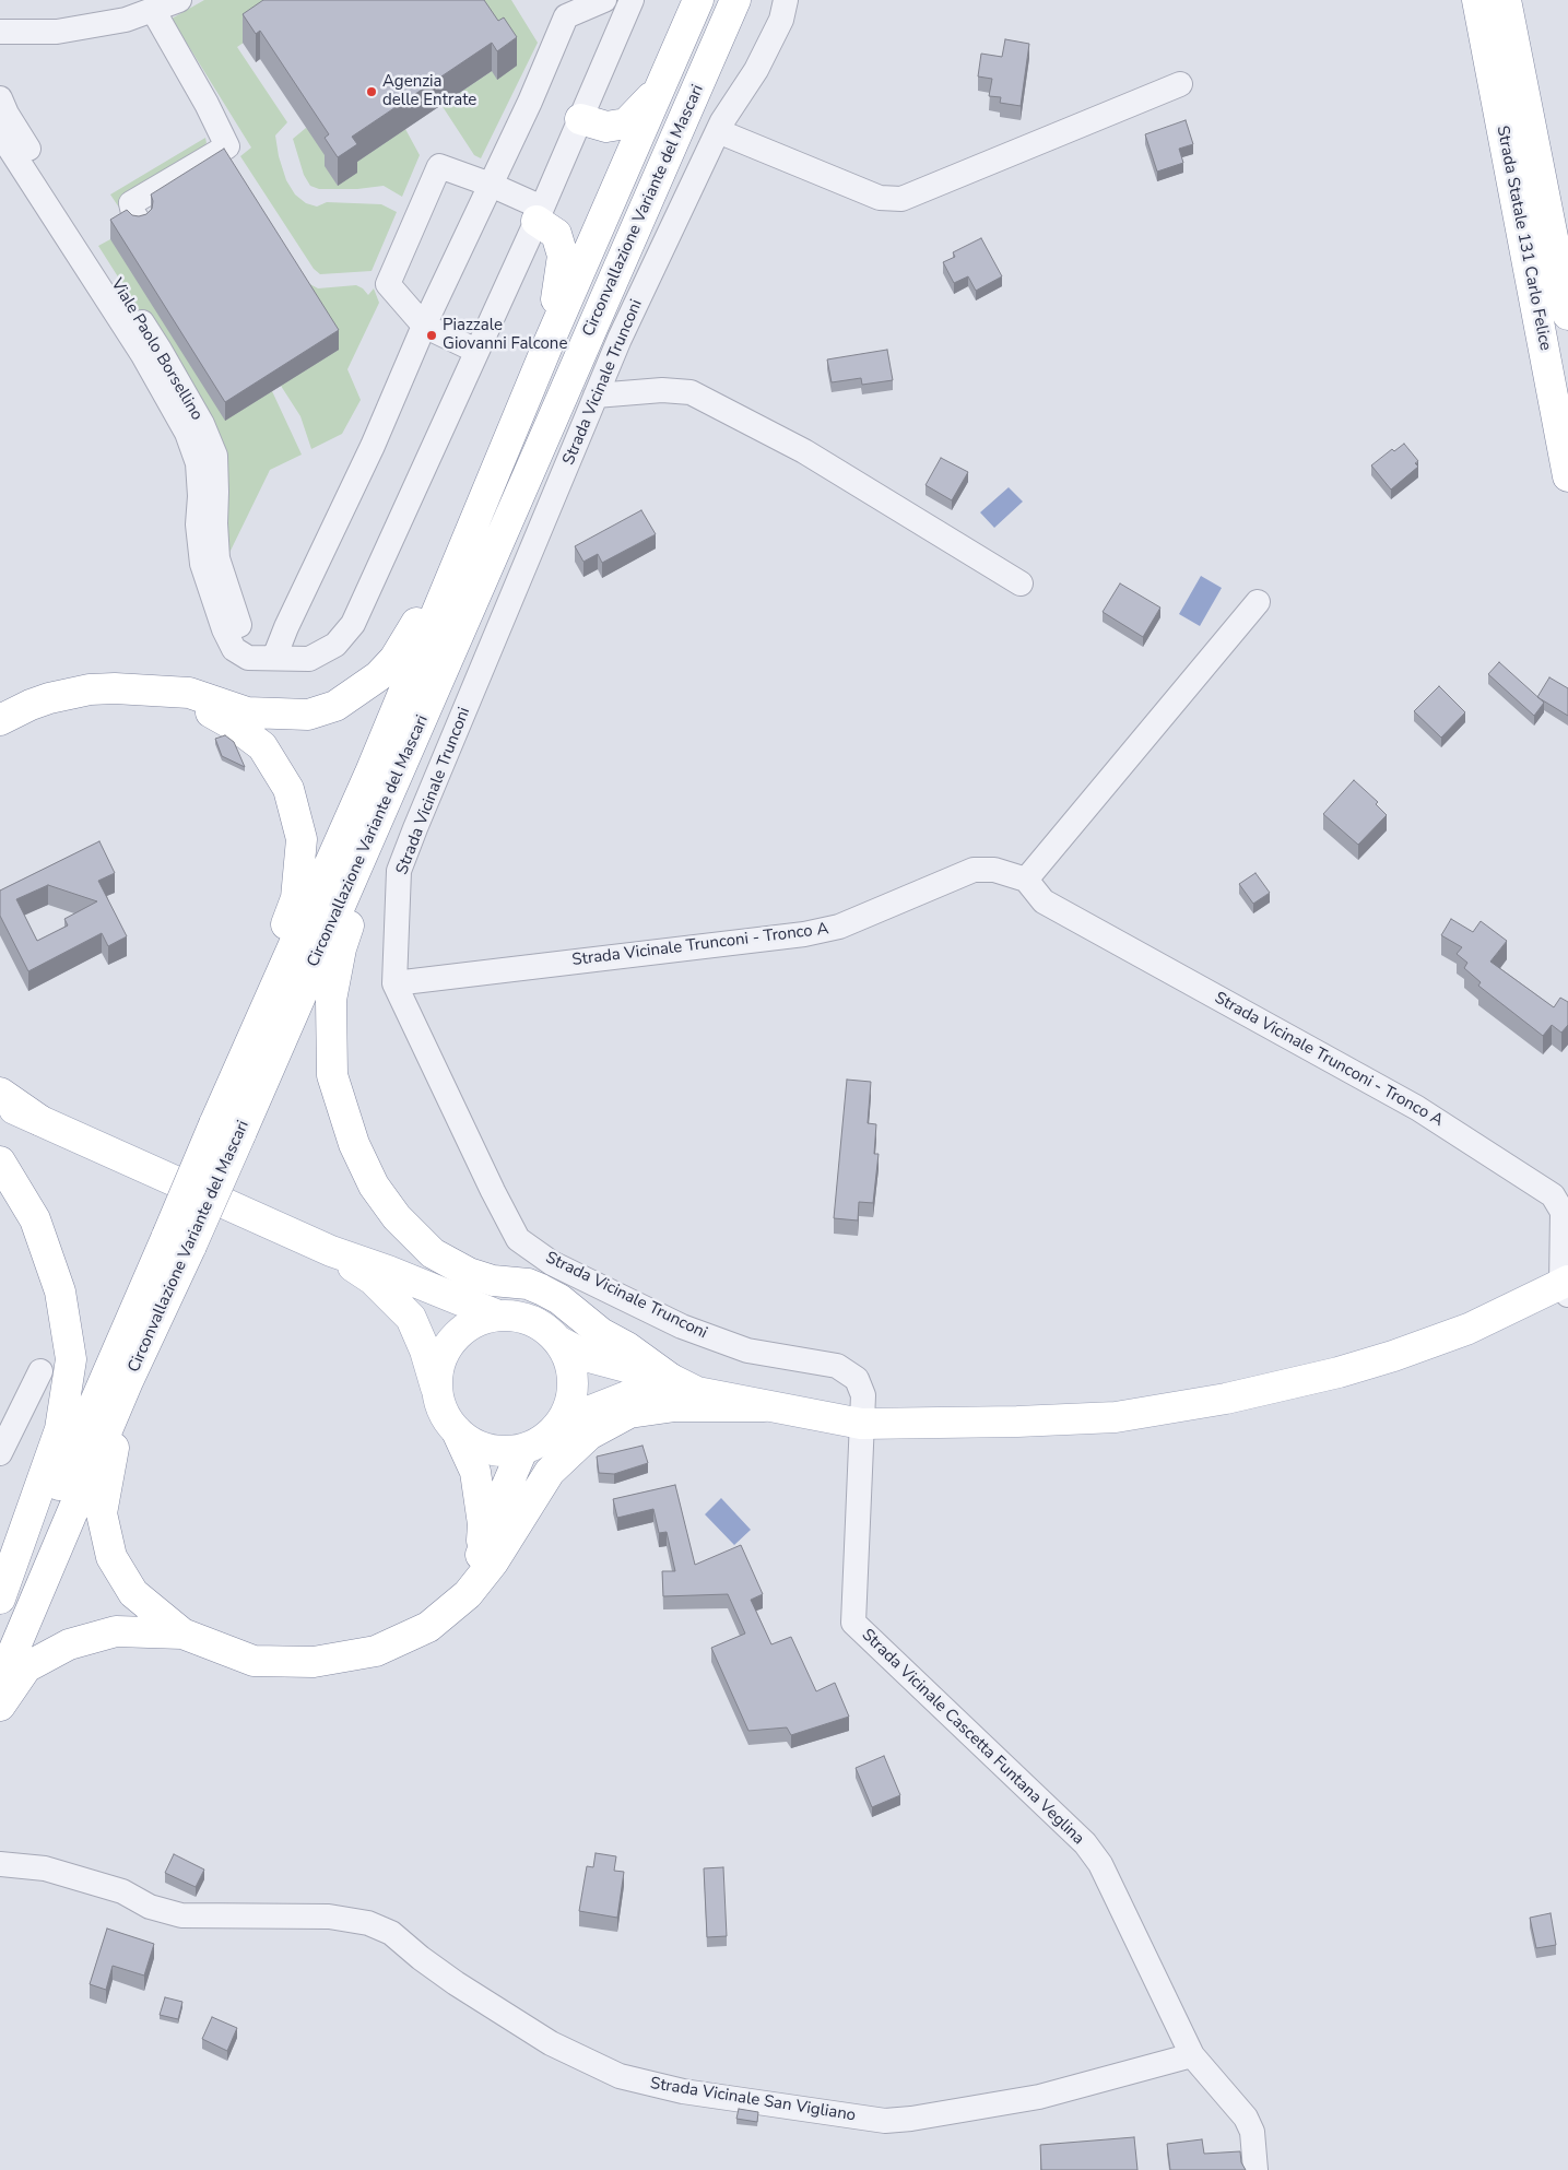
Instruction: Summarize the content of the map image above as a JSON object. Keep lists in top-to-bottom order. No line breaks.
{"streets":{"main road":["Circonvallazione Variante del Mascari","Strada Statale 131 Carlo Felice"],"street":["Viale Paolo Borsellino","Strada Vicinale Trunconi","Strada Vicinale Trunconi - Tronco A","Strada Vicinale Cascetta Funtana Veglina","Strada Vicinale San Vigliano"]},"crossings":[["Strada Vicinale Trunconi","Strada Vicinale Trunconi - Tronco A"],["Strada Vicinale Trunconi","Strada Vicinale Cascetta Funtana Veglina"],["Strada Vicinale Cascetta Funtana Veglina","Strada Vicinale San Vigliano"]],"places":["Agenzia delle Entrate","Piazzale Giovanni Falcone"]}
